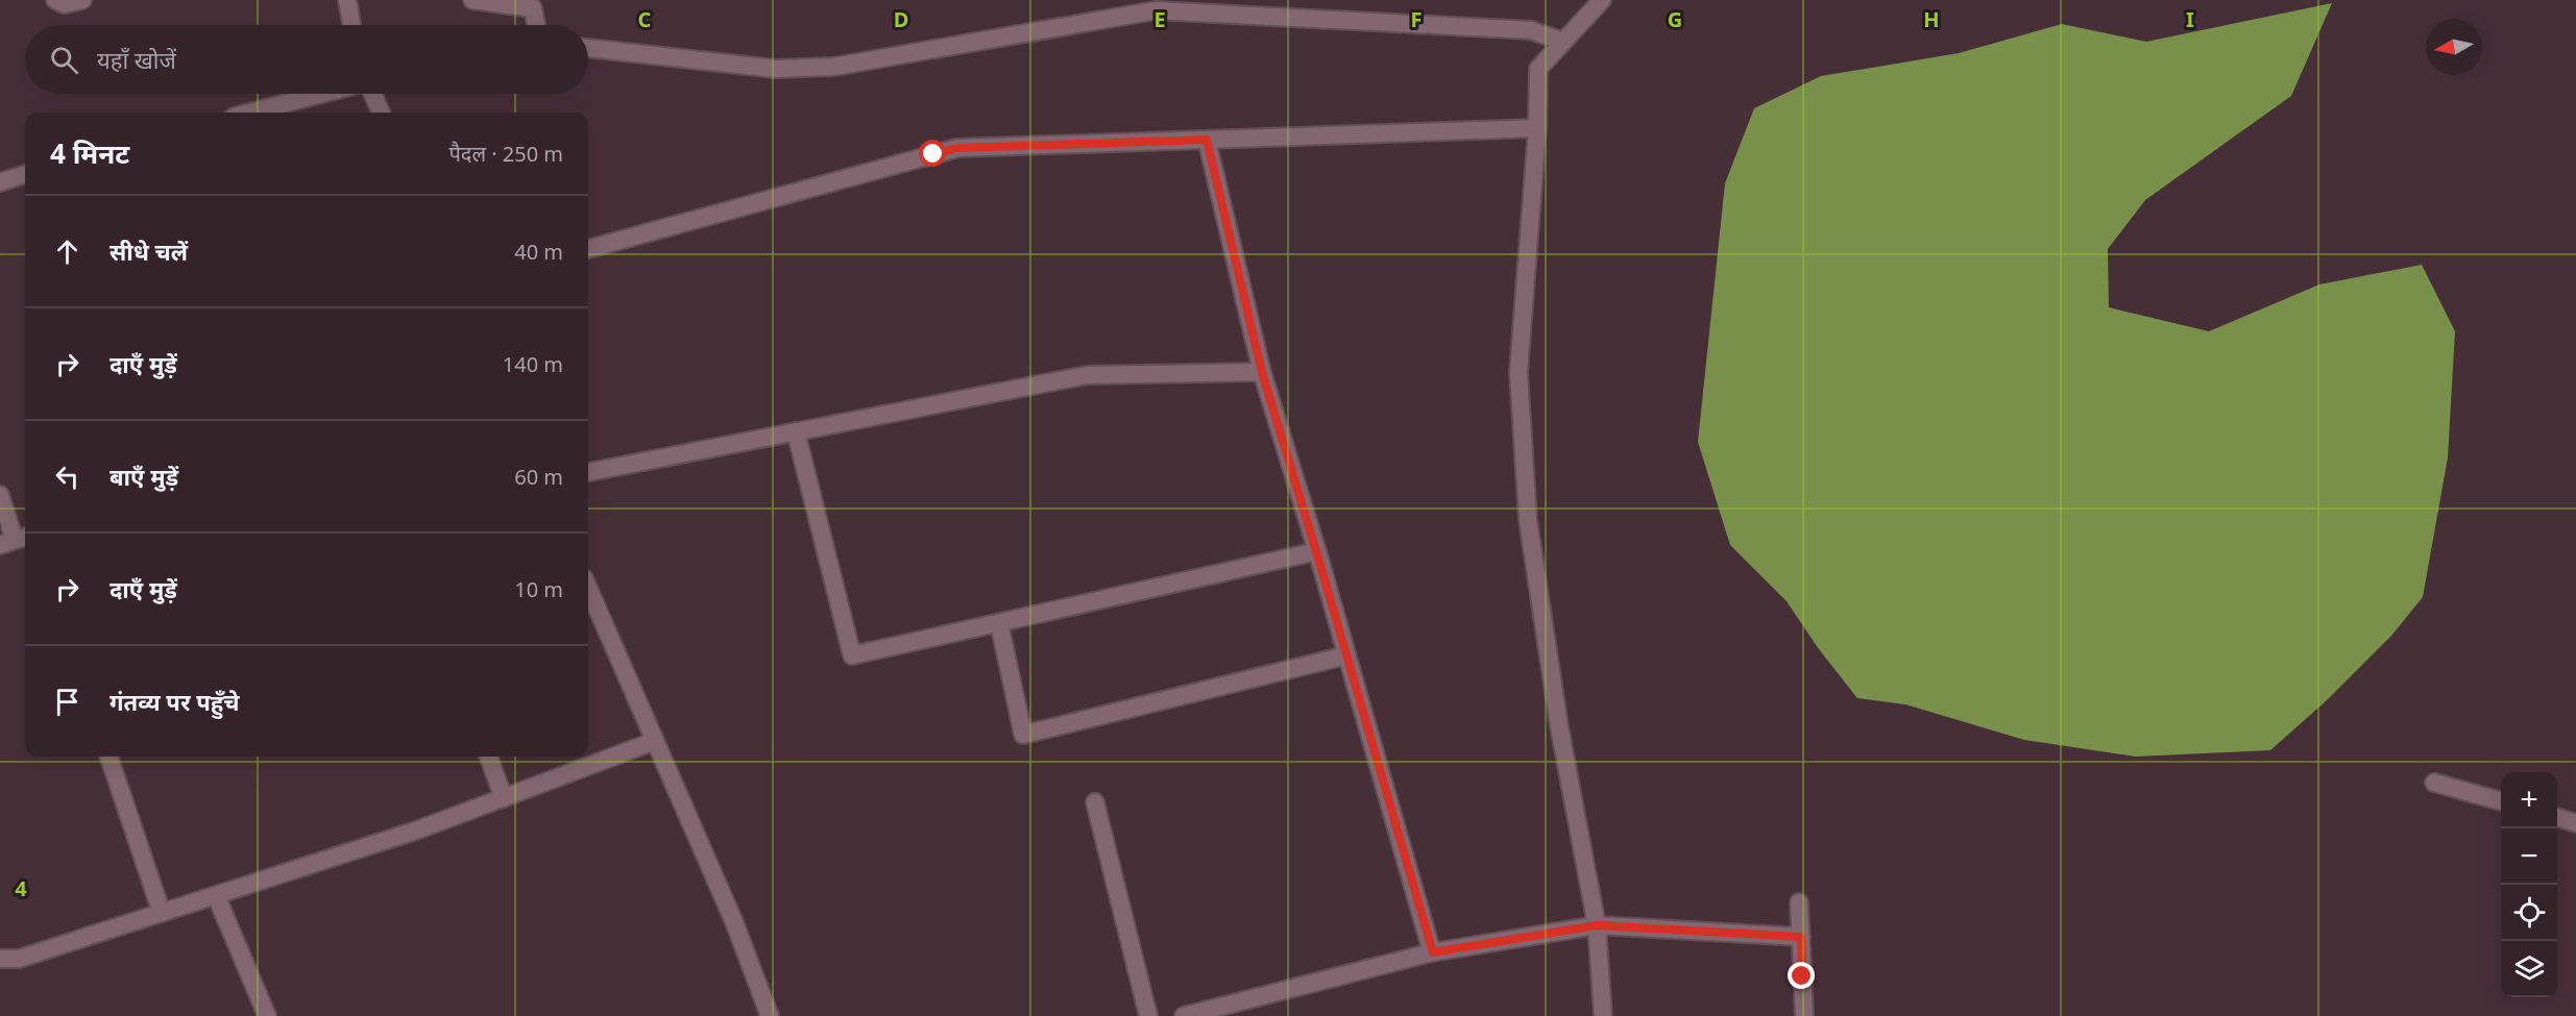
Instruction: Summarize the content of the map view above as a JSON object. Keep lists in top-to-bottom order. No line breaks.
{"north":"left","page":{"search":"यहाँ खोजें","heading":["4 मिनट","पैदल · 250 m"],"list":[["सीधे चलें","40 m"],["दाएँ मुड़ें","140 m"],["बाएँ मुड़ें","60 m"],["दाएँ मुड़ें","10 m"],"गंतव्य पर पहुँचे"],"map_buttons":["+","−"]},"grid":{"columns":["C","D","E","F","G","H","I"],"rows":["4"]}}
